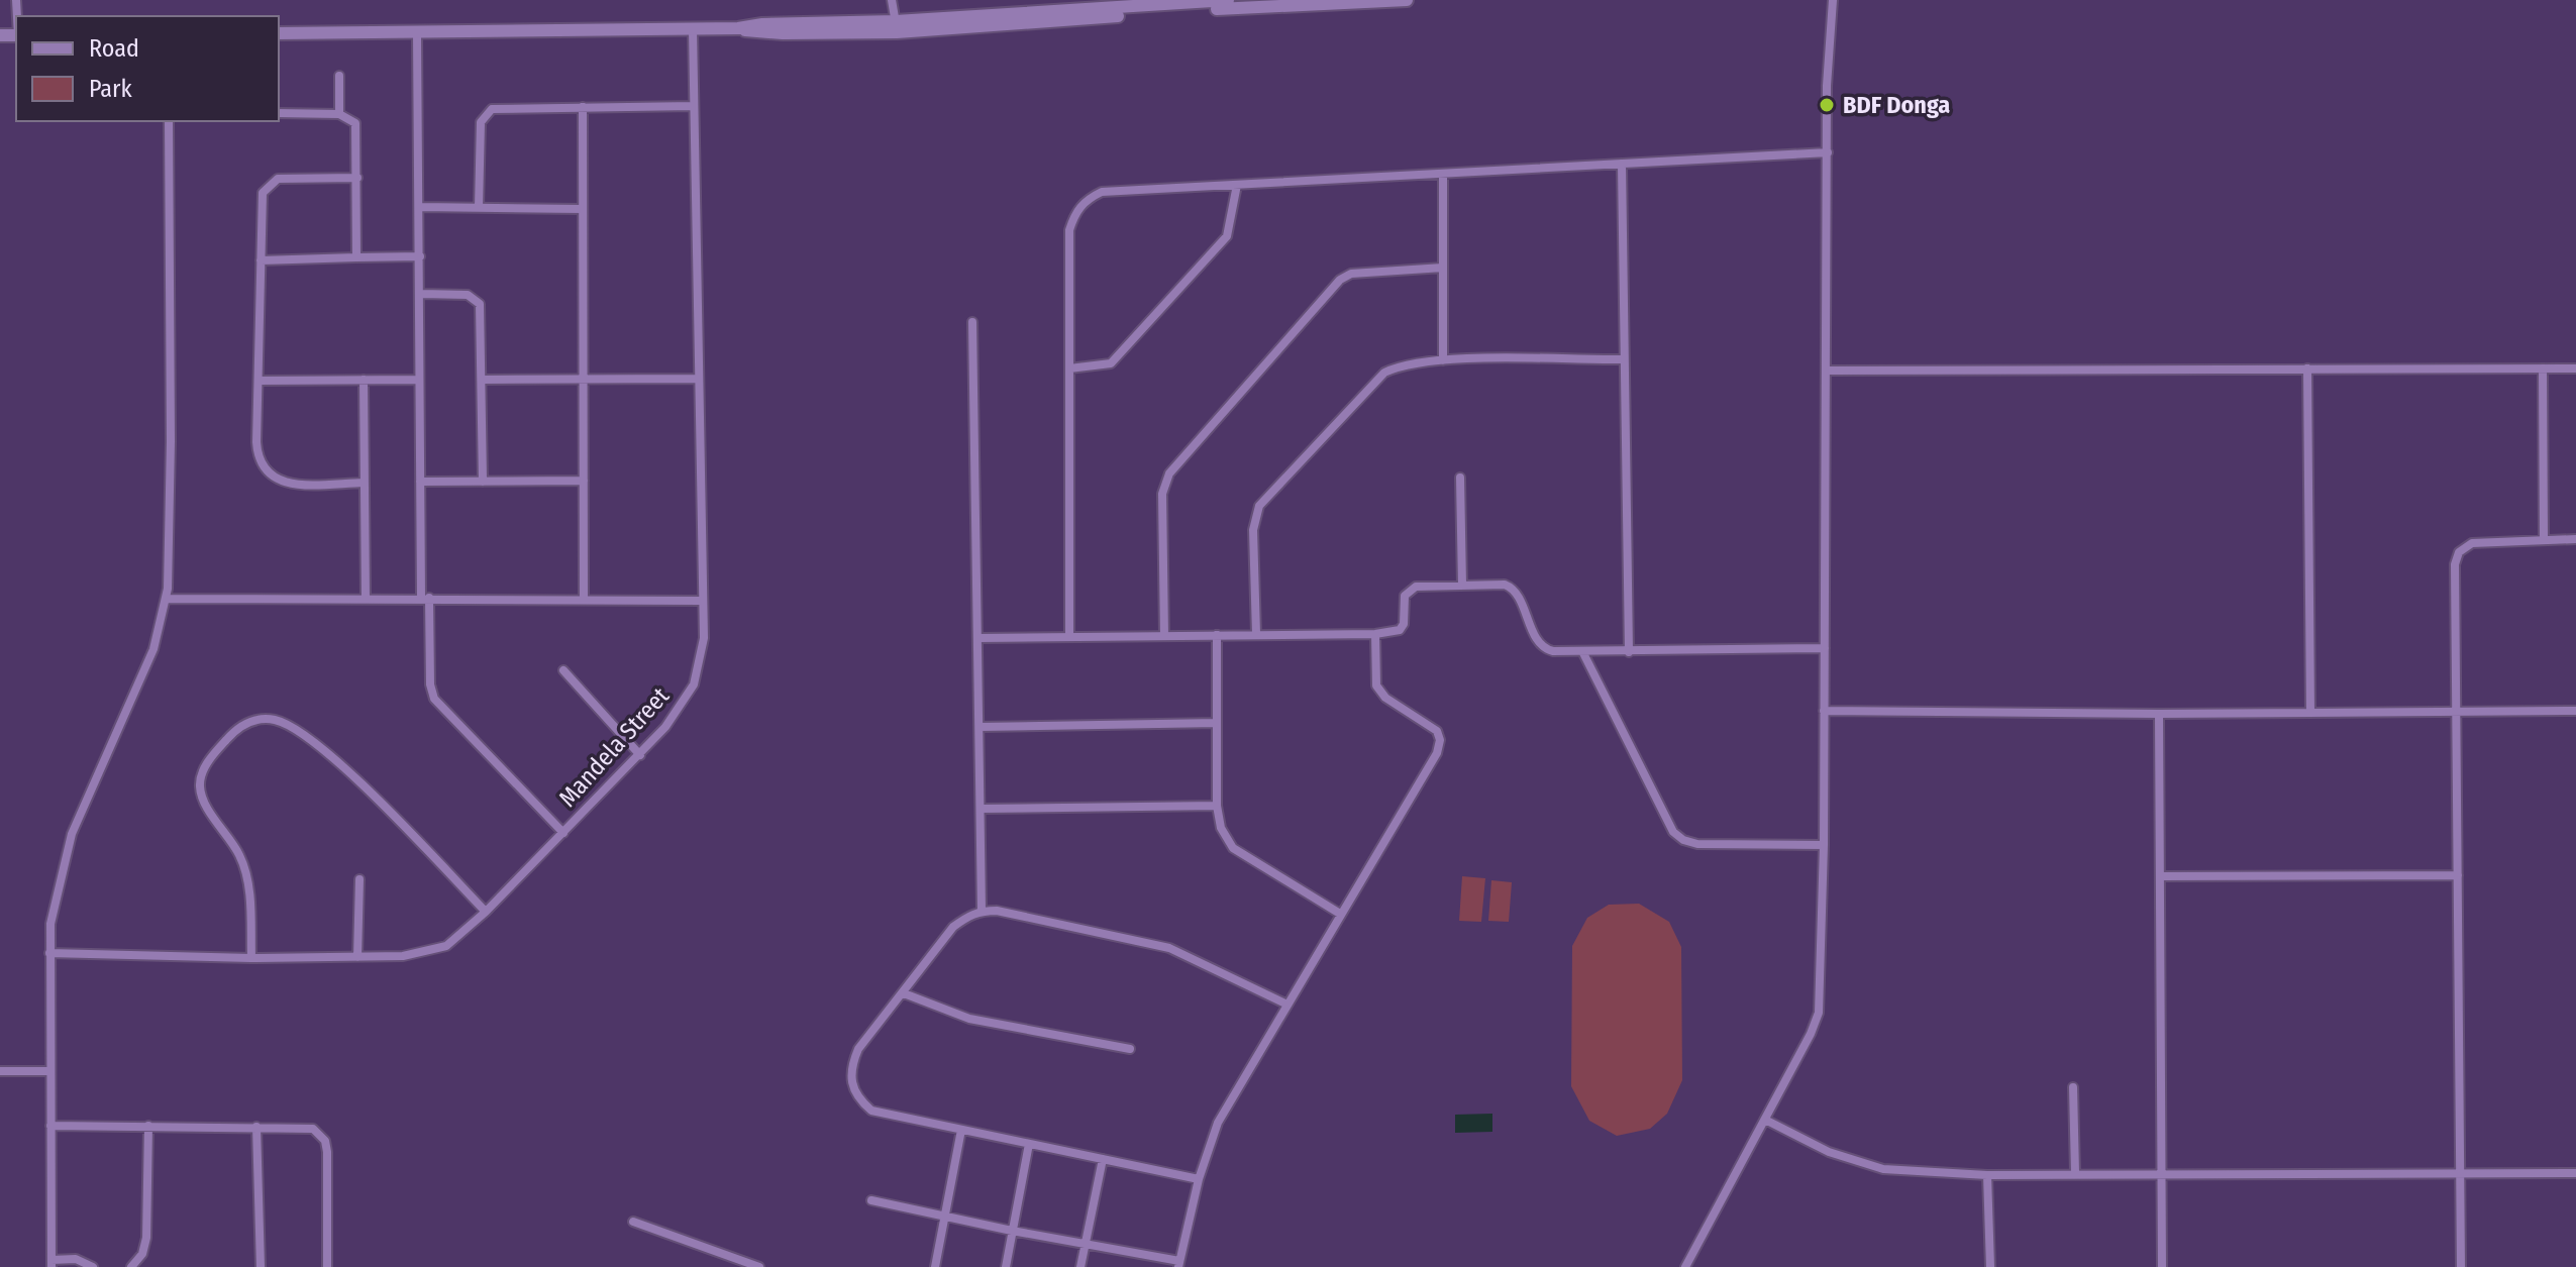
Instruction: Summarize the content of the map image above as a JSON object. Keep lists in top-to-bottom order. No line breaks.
{"streets":{"street":["Mandela Street"]},"places":["BDF Donga"],"legend":["Road","Park"]}
